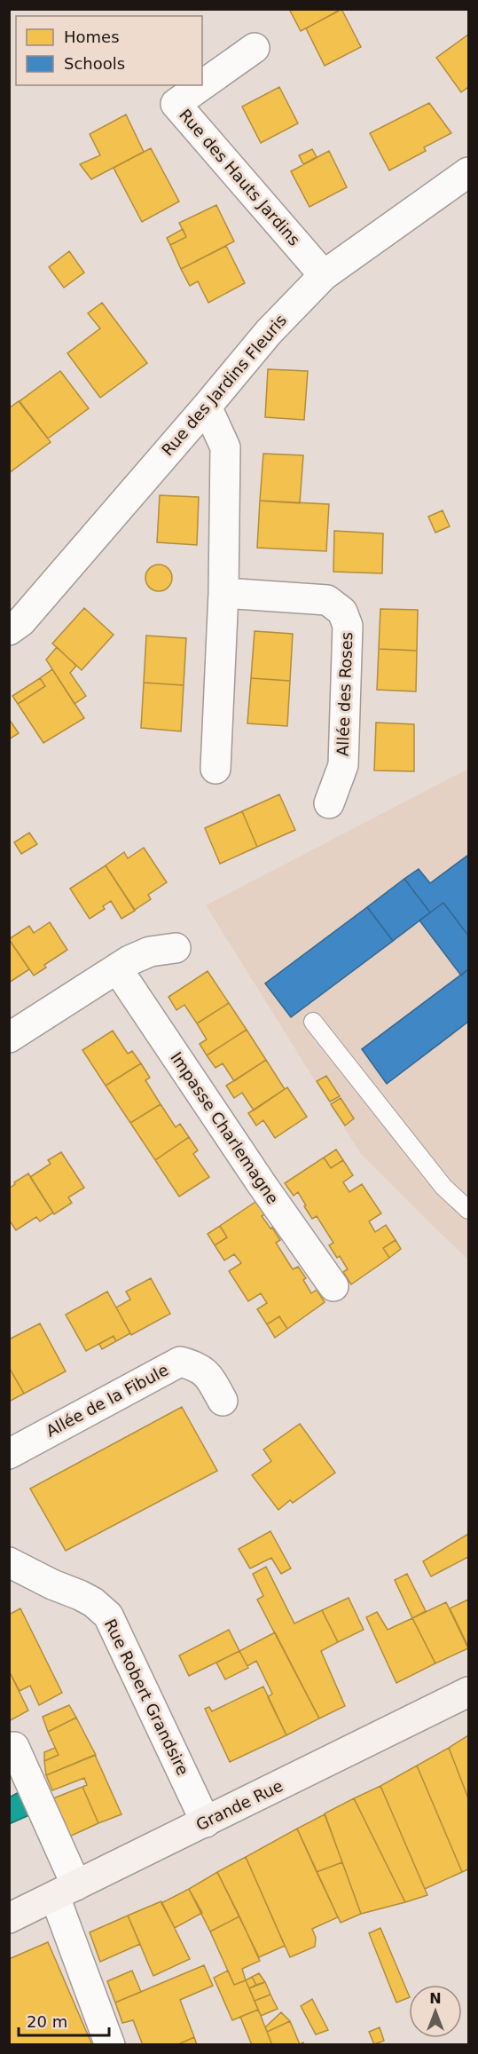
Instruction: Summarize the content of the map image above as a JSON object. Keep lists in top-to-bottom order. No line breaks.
{"streets":{"main road":["Grande Rue"],"street":["Rue des Hauts Jardins","Rue des Jardins Fleuris","Allée des Roses","Impasse Charlemagne","Allée de la Fibule","Rue Robert Grandsire"]},"crossings":[["Rue des Hauts Jardins","Rue des Jardins Fleuris"],["Rue Robert Grandsire","Grande Rue"]],"legend":["Homes","Schools"],"scale_bar":"20 m","north":"top"}
